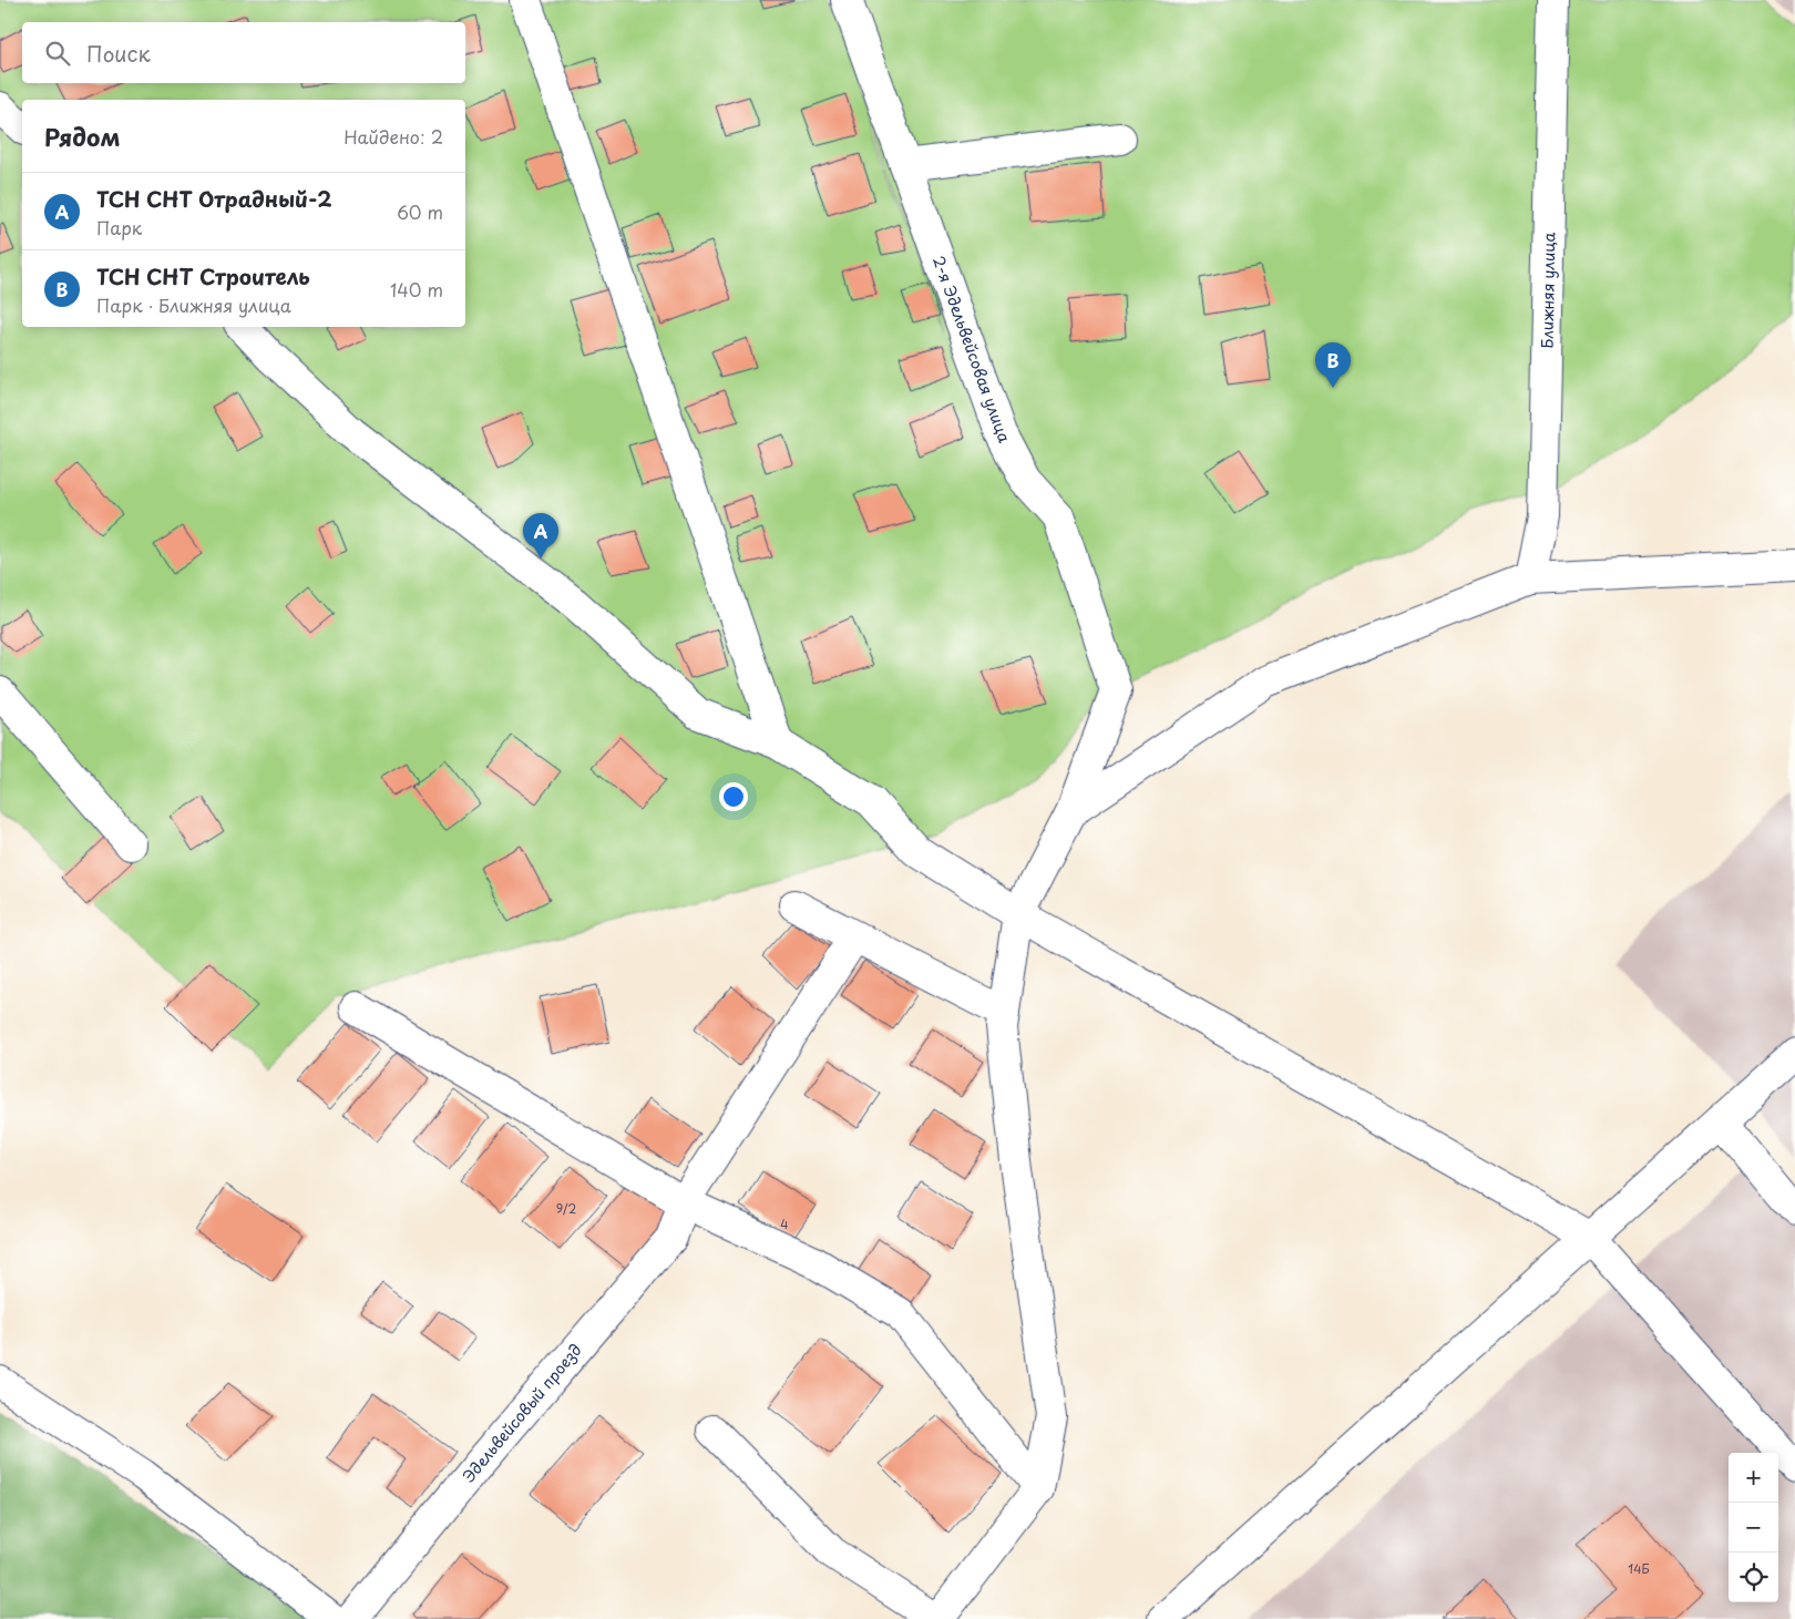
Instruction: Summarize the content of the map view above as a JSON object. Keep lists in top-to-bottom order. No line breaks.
{"streets":{"street":["Ближняя улица","2-я Эдельвейсовая улица","Эдельвейсовый проезд"]},"house_numbers":["9/2","4","14Б"],"page":{"search":"Поиск","heading":["Рядом","Найдено: 2"],"list":[{"mark":"A","name":"ТСН СНТ Отрадный-2","note":"Парк","value":"60 m"},{"mark":"B","name":"ТСН СНТ Строитель","note":"Парк · Ближняя улица","value":"140 m"}],"pins":["B","A"],"map_buttons":["+","−"]}}
